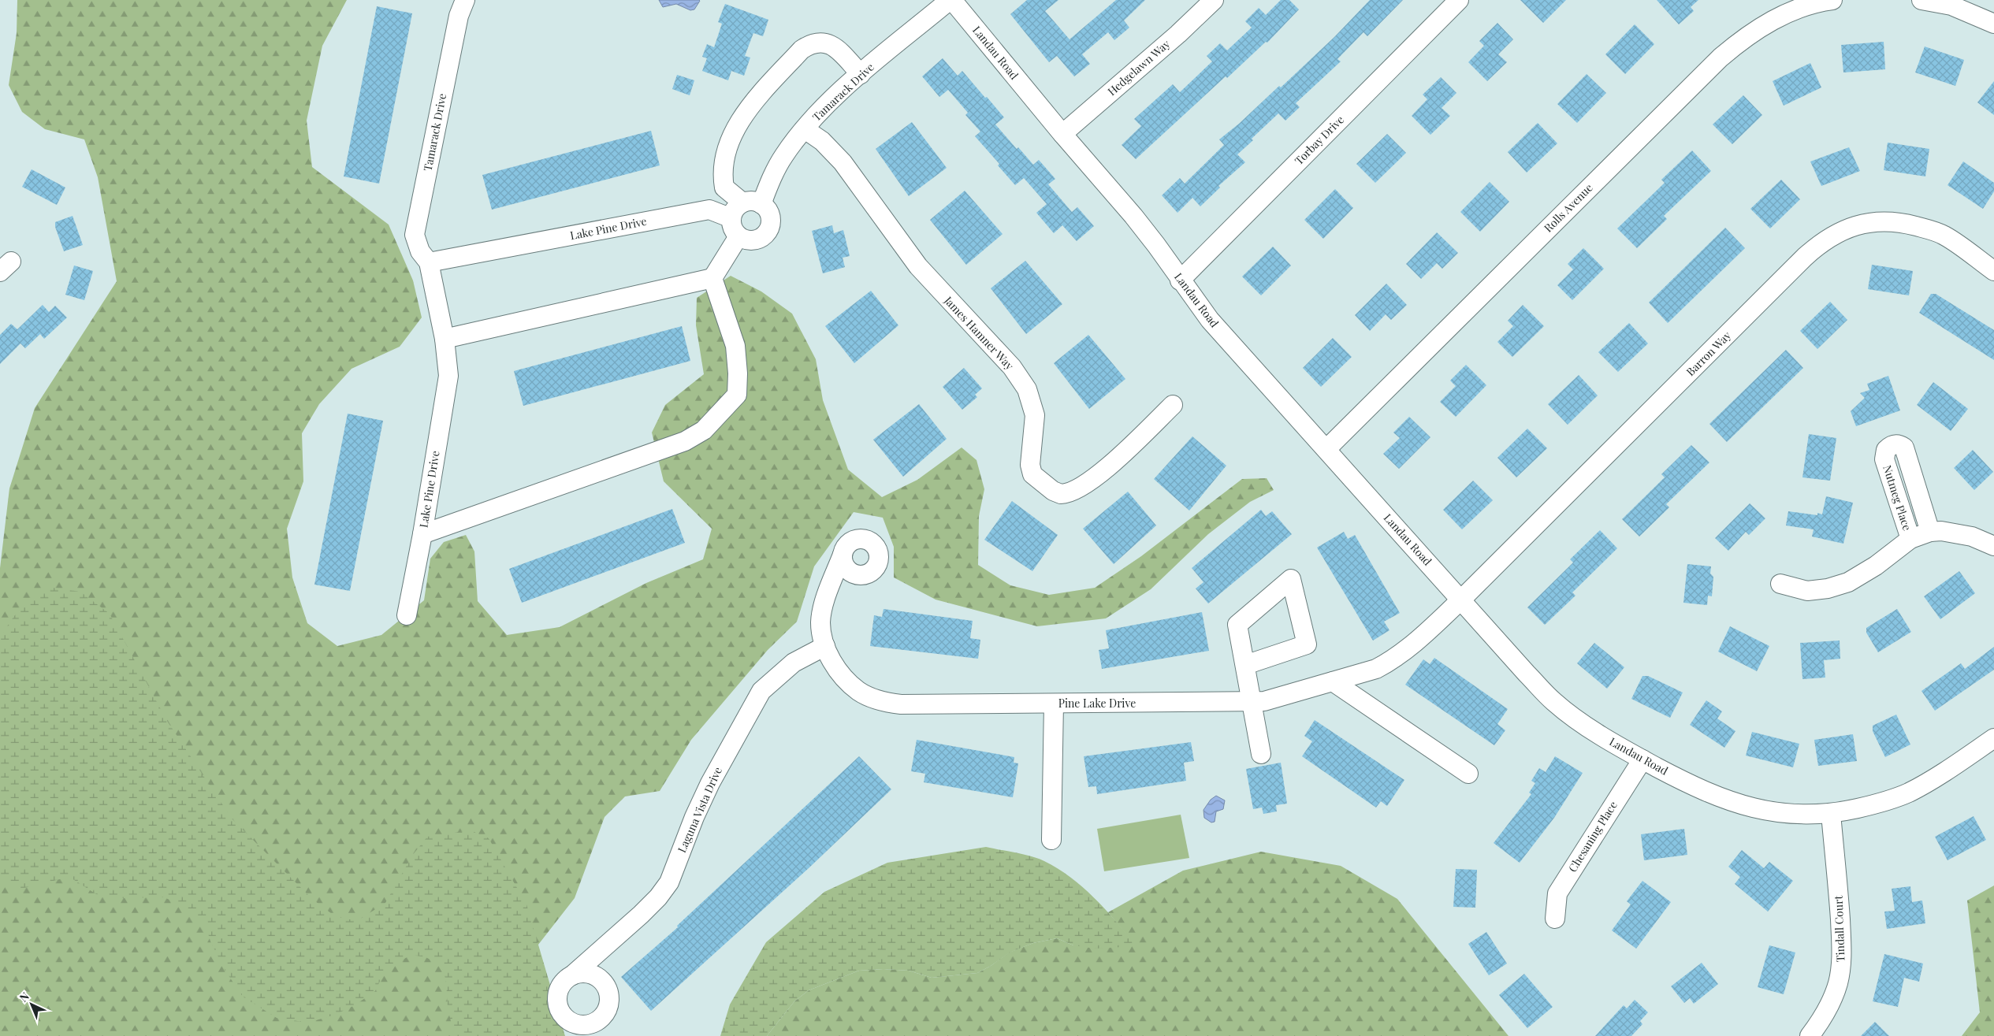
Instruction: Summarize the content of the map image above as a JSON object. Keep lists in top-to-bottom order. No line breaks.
{"streets":{"street":["Landau Road","Hedgelawn Way","Tamarack Drive","Torbay Drive","Rolls Avenue","Lake Pine Drive","James Hamner Way","Barron Way","Nutmeg Place","Pine Lake Drive","Laguna Vista Drive","Chesaning Place","Tindall Court"]},"crossings":[["Landau Road","Hedgelawn Way"],["Landau Road","Tamarack Drive"],["Landau Road","Torbay Drive"],["Landau Road","Rolls Avenue"],["Landau Road","Barron Way"],["Landau Road","Pine Lake Drive"],["Landau Road","Chesaning Place"],["Landau Road","Tindall Court"],["Tamarack Drive","Lake Pine Drive"],["Tamarack Drive","James Hamner Way"],["Barron Way","Pine Lake Drive"],["Pine Lake Drive","Laguna Vista Drive"]],"north":"top left"}
